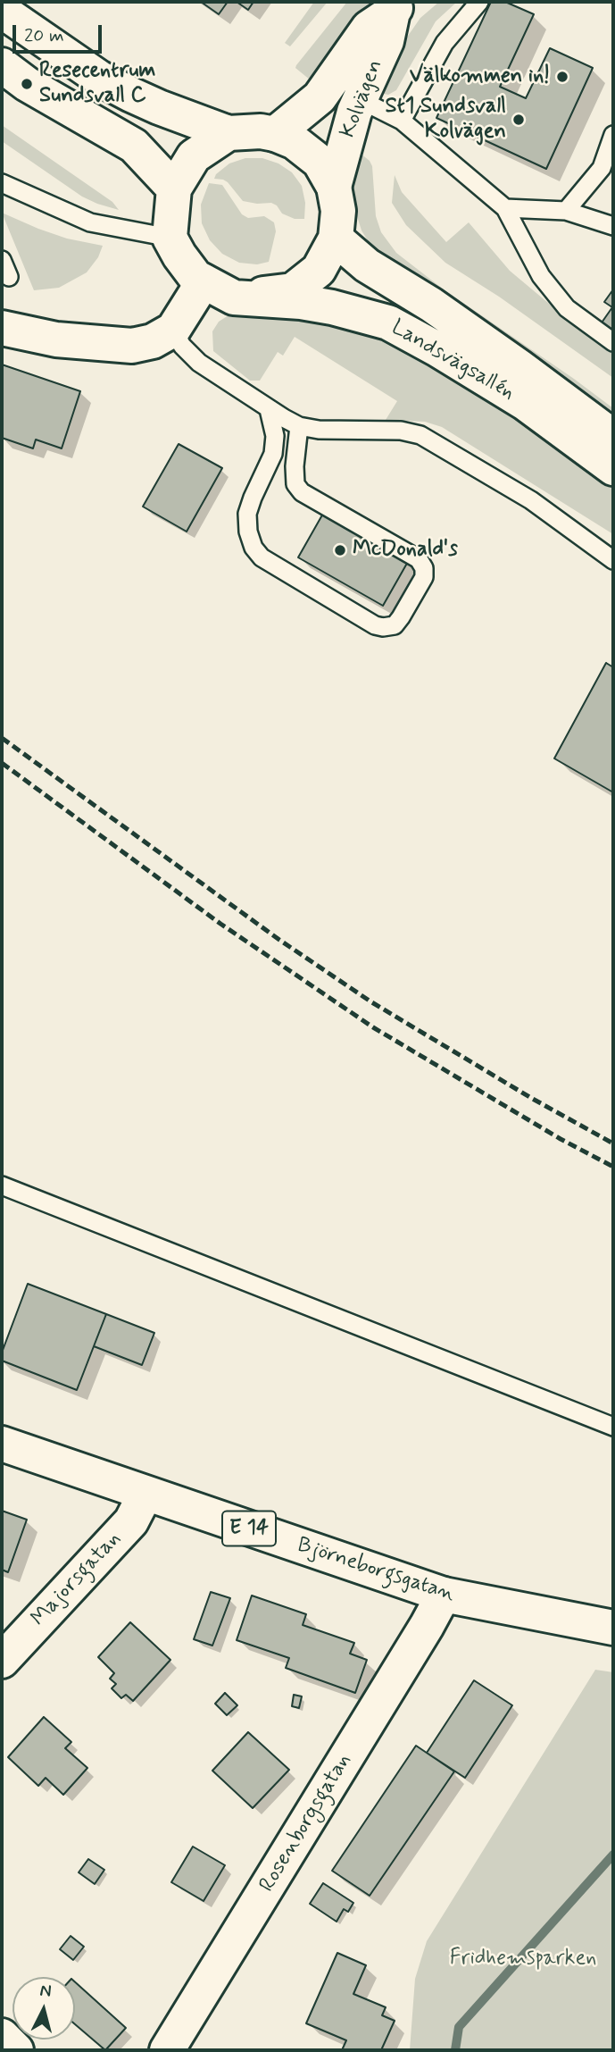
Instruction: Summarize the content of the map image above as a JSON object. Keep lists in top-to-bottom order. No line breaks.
{"streets":{"main road":["Kolvägen","Landsvägsallén","E 14","Björneborgsgatan","Majorsgatan","Rosenborgsgatan"]},"crossings":[["Kolvägen","Landsvägsallén"],["Björneborgsgatan","Majorsgatan"],["Björneborgsgatan","Rosenborgsgatan"]],"parks":["Fridhemsparken"],"places":["Välkommen in!","Resecentrum Sundsvall C","St1 Sundsvall Kolvägen","McDonald's"],"scale_bar":"20 m","north":"top"}
